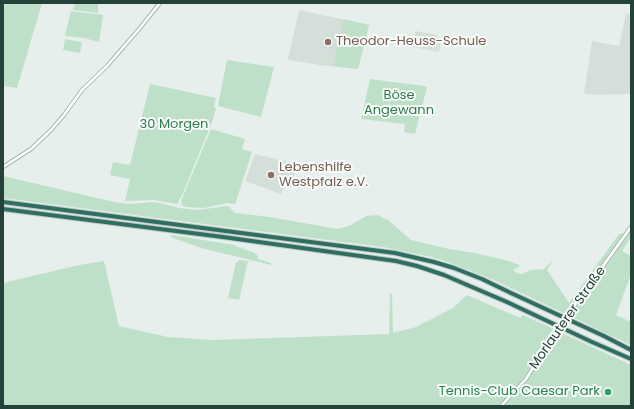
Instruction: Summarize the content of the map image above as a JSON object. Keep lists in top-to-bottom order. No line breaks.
{"streets":{"street":["Morlauterer Straße"]},"parks":["Böse Angewann","30 Morgen"],"places":["Theodor-Heuss-Schule","Lebenshilfe Westpfalz e.V.","Tennis-Club Caesar Park"]}
